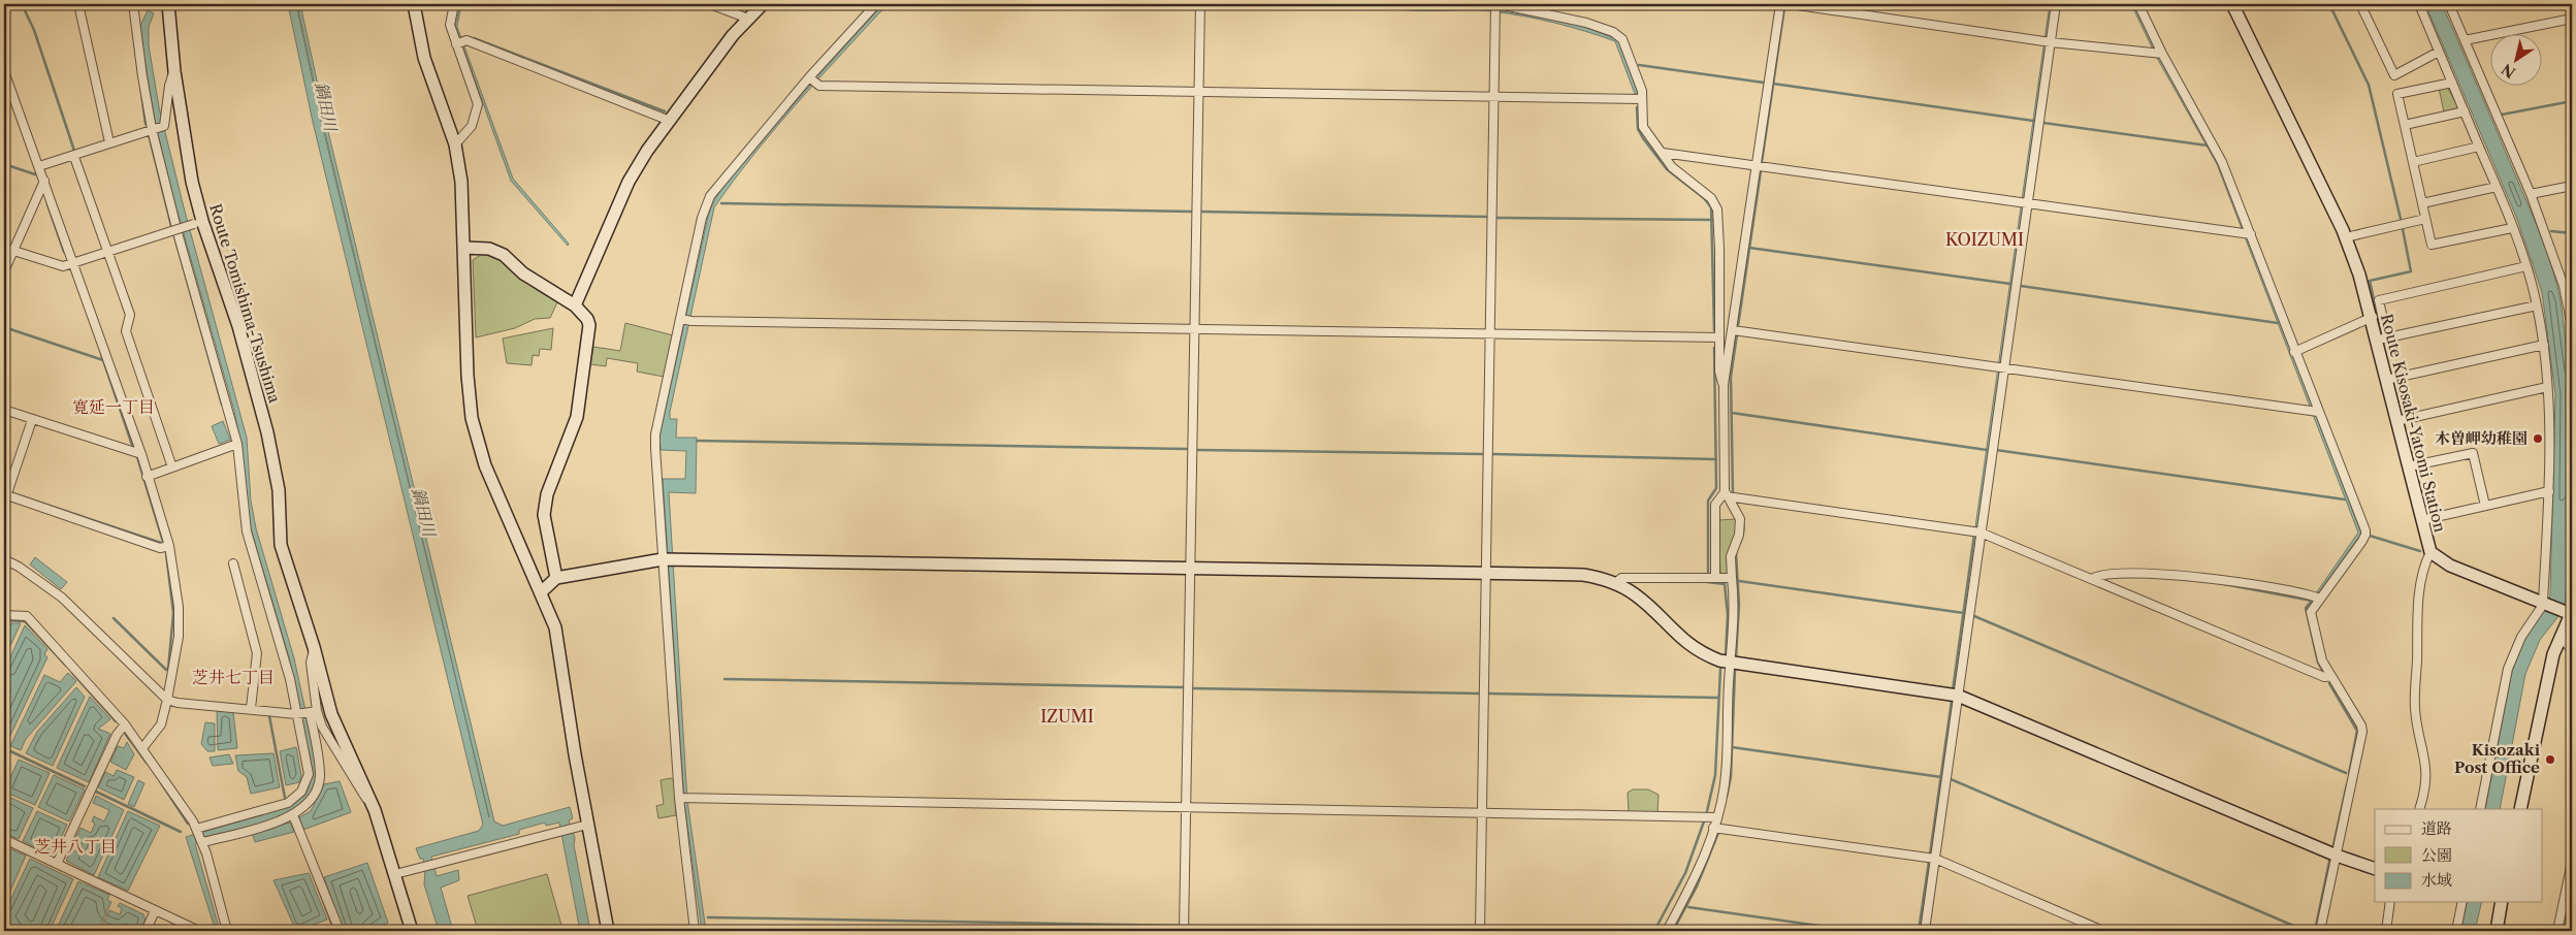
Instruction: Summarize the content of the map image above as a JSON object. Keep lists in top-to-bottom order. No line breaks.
{"streets":{"street":["Route Tomishima-Tsushima","Route Kisosaki-Yatomi Station"]},"districts":["KOIZUMI","寛延一丁目","芝井七丁目","IZUMI","芝井八丁目"],"water":["鍋田川"],"places":["木曽岬幼稚園","Kisozaki Post Office"],"legend":["道路","公園","水域"],"north":"bottom left"}
